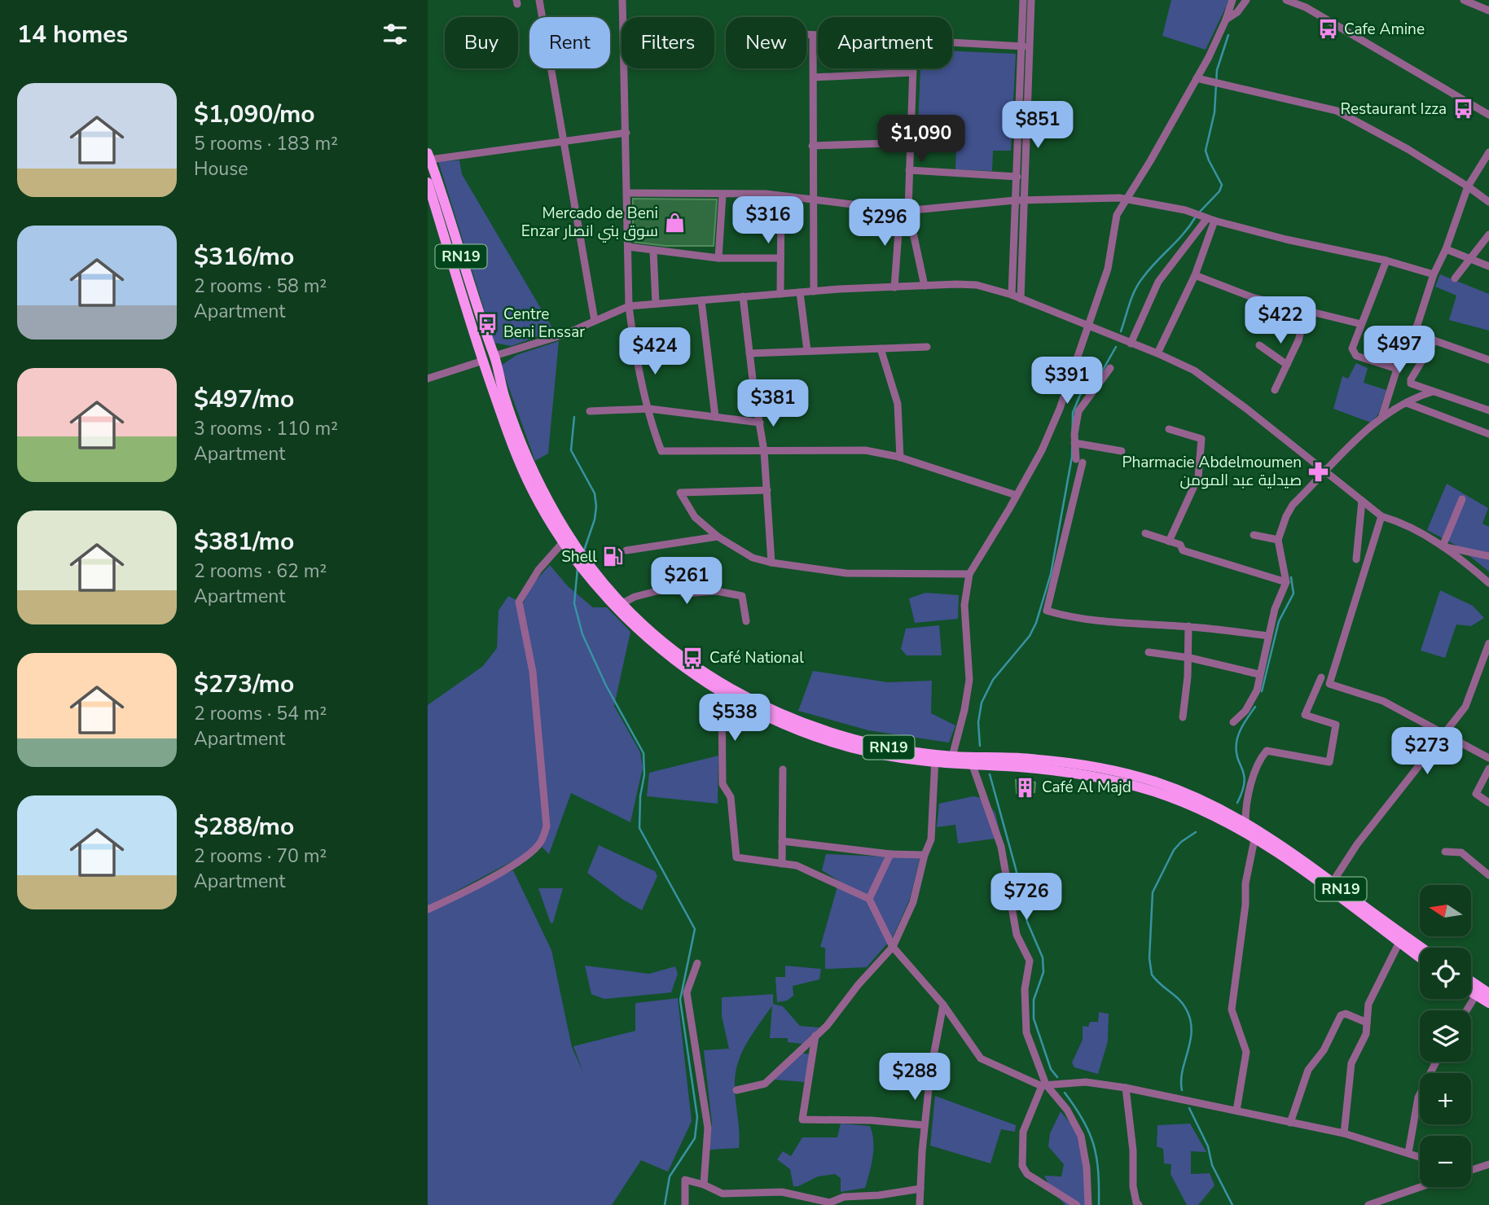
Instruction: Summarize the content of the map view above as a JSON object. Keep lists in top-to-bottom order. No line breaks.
{"streets":{"highway":["RN19"]},"places":{"bus stop":["Cafe Amine","Restaurant Izza","Centre Beni Enssar","Café National"],"shop":["Mercado de Beni Enzar سوق بني انصار"],"pharmacy":["Pharmacie Abdelmoumen صيدلية عبد المومن"],"fuel station":["Shell"],"building":["Café Al Majd"]},"north":"left","page":{"heading":"14 homes","chip":["Buy","Rent","Filters","New","Apartment"],"list":[{"name":"$1,090/mo","note":"5 rooms · 183 m² · House"},{"name":"$316/mo","note":"2 rooms · 58 m² · Apartment"},{"name":"$497/mo","note":"3 rooms · 110 m² · Apartment"},{"name":"$381/mo","note":"2 rooms · 62 m² · Apartment"},{"name":"$273/mo","note":"2 rooms · 54 m² · Apartment"},{"name":"$288/mo","note":"2 rooms · 70 m² · Apartment"}],"price":["$851","$1,090","$316","$296","$422","$497","$424","$391","$381","$261","$538","$273","$726","$288"],"map_buttons":["+","−"]}}
